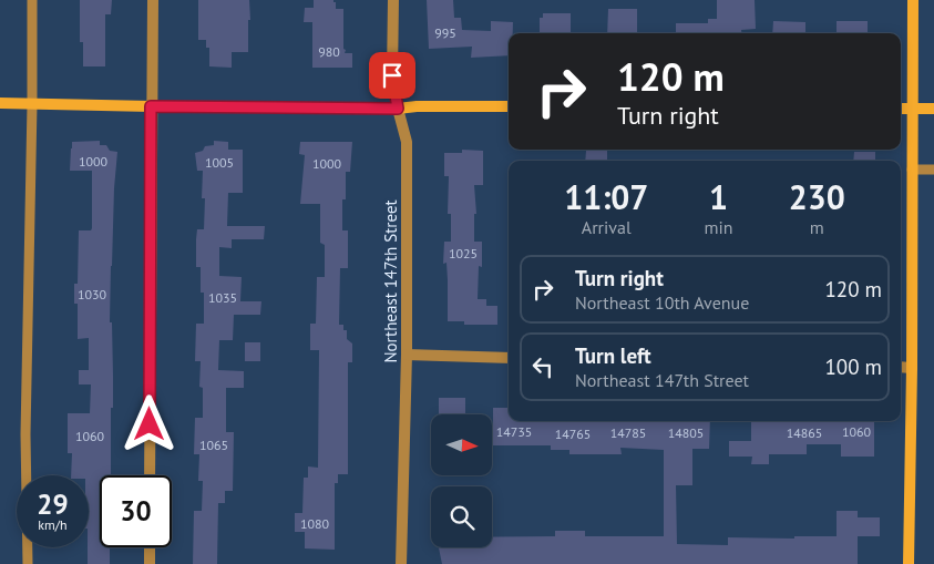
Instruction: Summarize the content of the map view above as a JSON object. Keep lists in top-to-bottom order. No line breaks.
{"streets":{"street":["Northeast 147th Street"]},"house_numbers":["995","980","1000","1005","1000","1025","1030","1035","14735","1060","14785","14805","14865","14765","1060","1065","1080"],"north":"right","page":{"turn":["120 m","Turn right"],"eta":["11:07","Arrival","1","min","230","m"],"list":[{"name":"Turn right","note":"Northeast 10th Avenue","value":"120 m"},{"name":"Turn left","note":"Northeast 147th Street","value":"100 m"}],"speed":"29 km/h","limit":"30"}}
